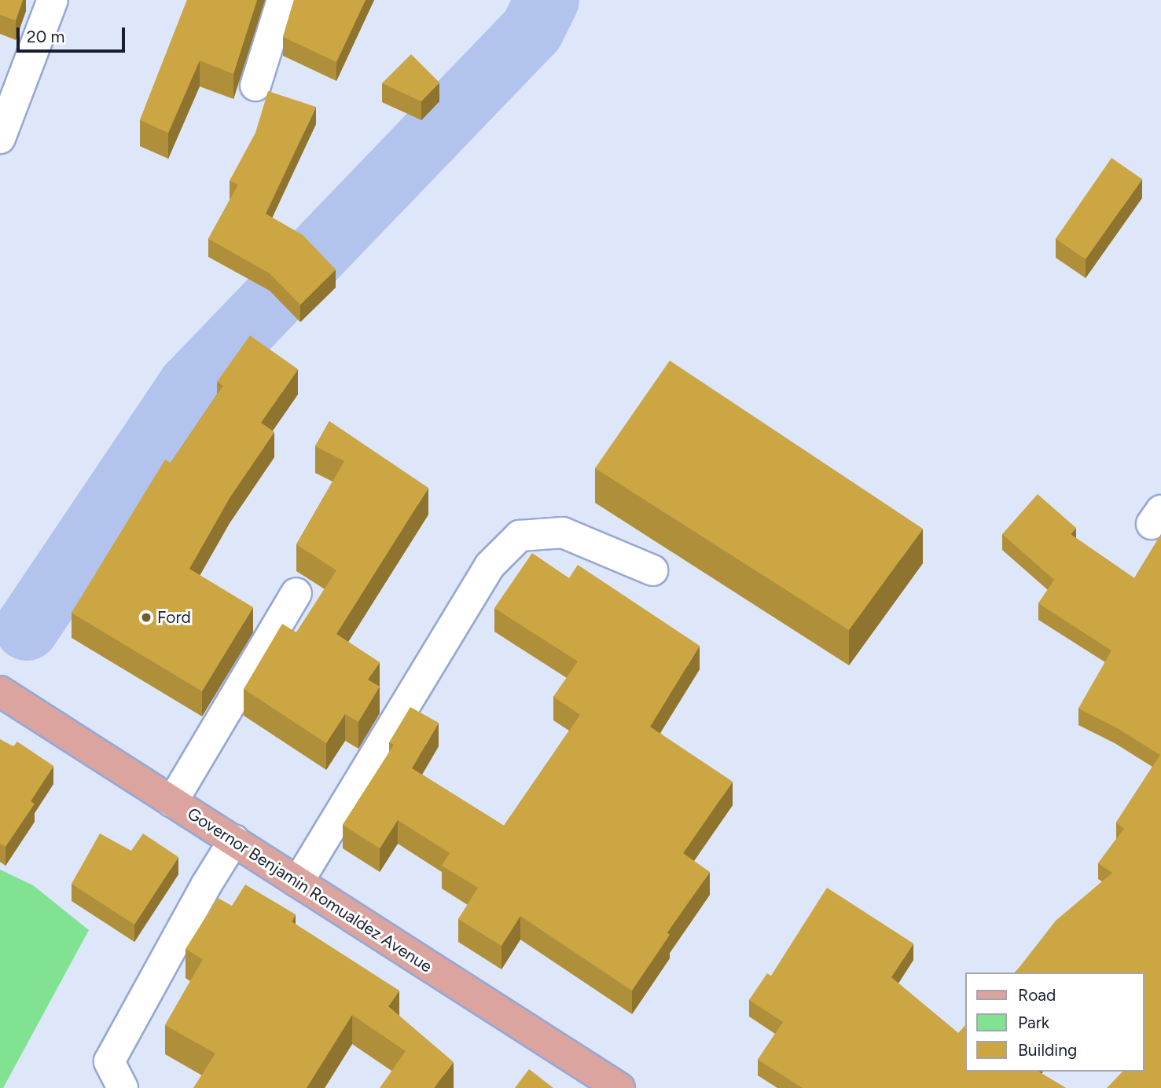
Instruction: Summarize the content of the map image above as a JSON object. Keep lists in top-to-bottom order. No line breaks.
{"streets":{"main road":["Governor Benjamin Romualdez Avenue"]},"places":["Ford"],"legend":["Road","Park","Building"],"scale_bar":"20 m"}
